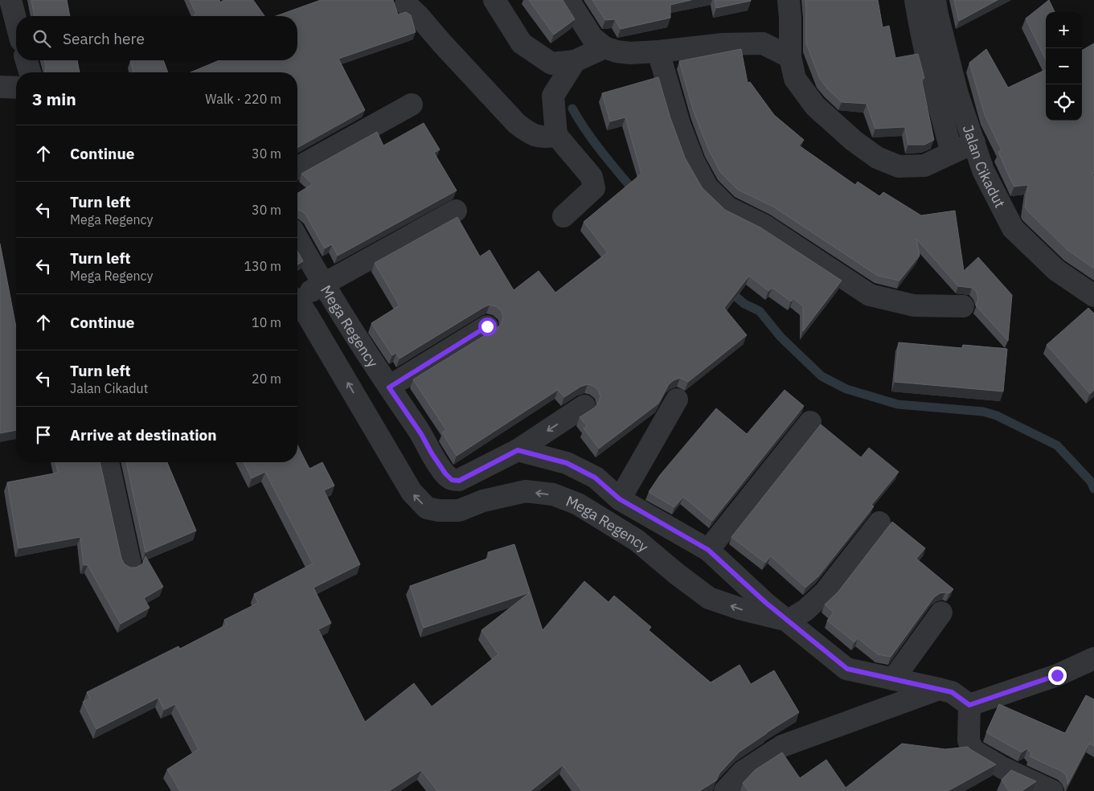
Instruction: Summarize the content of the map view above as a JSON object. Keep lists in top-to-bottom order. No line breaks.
{"streets":{"street":["Jalan Cikadut","Mega Regency"]},"page":{"map_buttons":["+","−"],"search":"Search here","heading":["3 min","Walk · 220 m"],"list":[["Continue","30 m"],["Turn left","Mega Regency","30 m"],["Turn left","Mega Regency","130 m"],["Continue","10 m"],["Turn left","Jalan Cikadut","20 m"],"Arrive at destination"]}}
